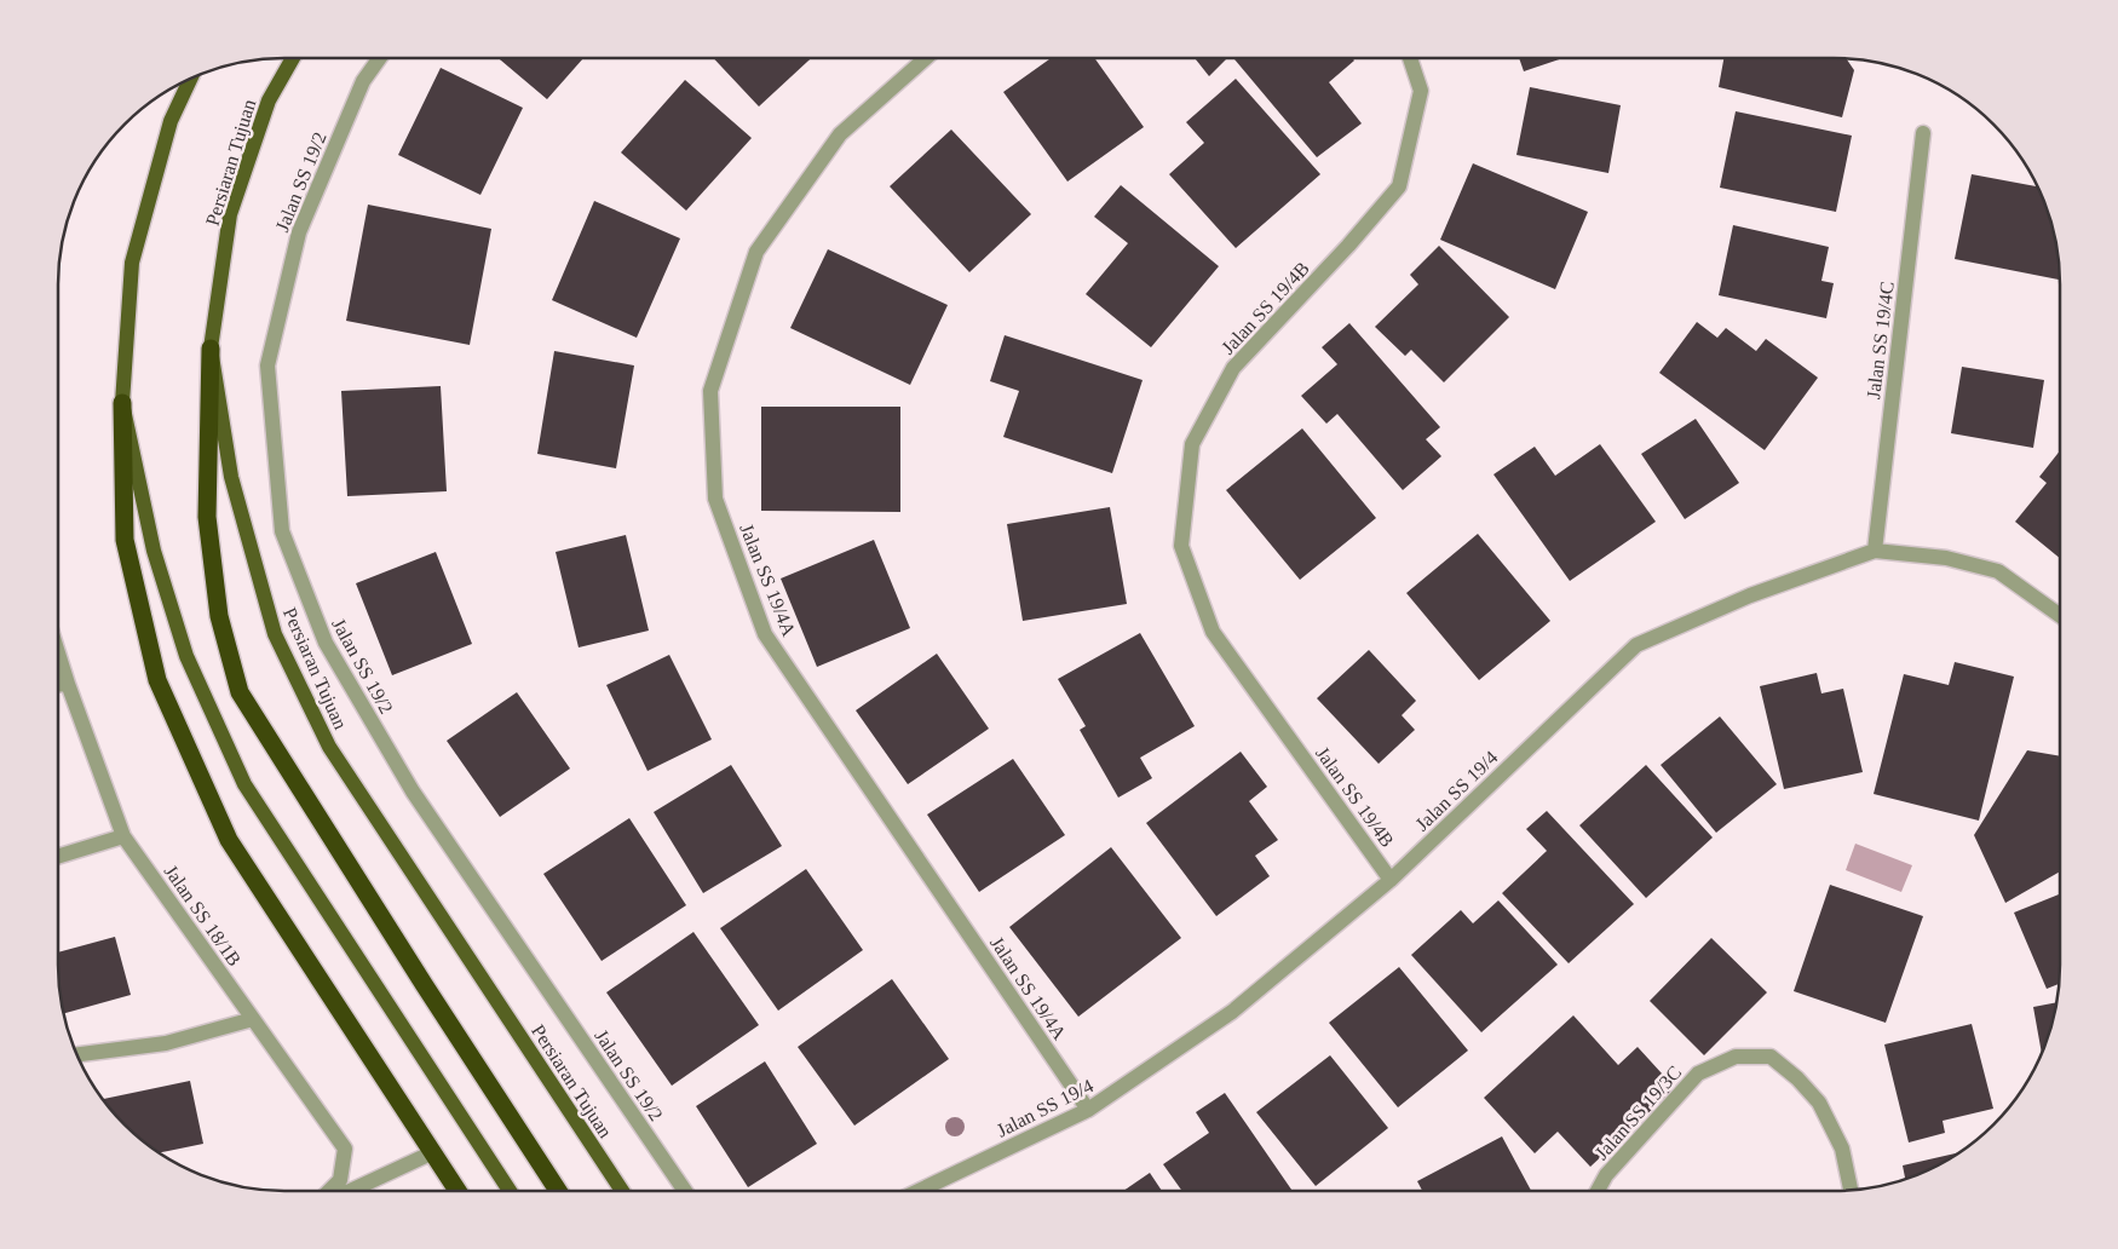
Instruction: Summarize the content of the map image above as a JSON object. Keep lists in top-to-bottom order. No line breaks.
{"streets":{"main road":["Persiaran Tujuan"],"street":["Jalan SS 19/2","Jalan SS 19/4B","Jalan SS 19/4C","Jalan SS 19/4A","Jalan SS 19/4","Jalan SS 18/1B","Jalan SS 19/3C"]},"crossings":[["Jalan SS 19/4B","Jalan SS 19/4"],["Jalan SS 19/4C","Jalan SS 19/4"],["Jalan SS 19/4A","Jalan SS 19/4"]]}
